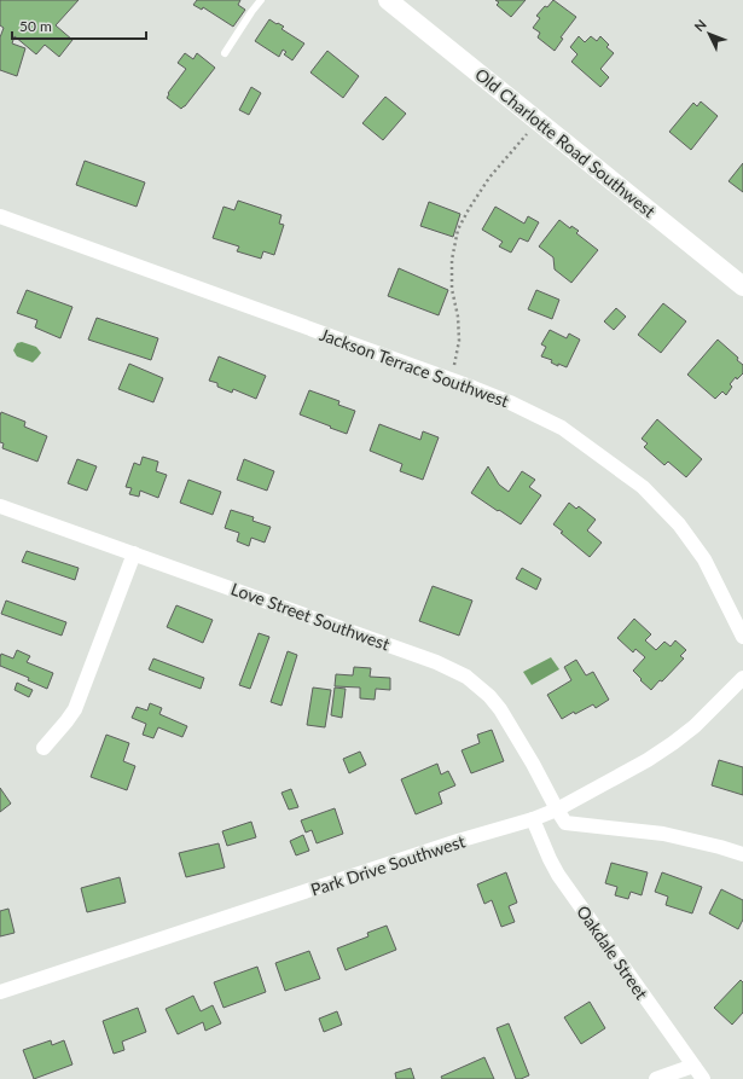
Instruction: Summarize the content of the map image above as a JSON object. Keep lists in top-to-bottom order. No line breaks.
{"streets":{"main road":["Old Charlotte Road Southwest"],"street":["Jackson Terrace Southwest","Love Street Southwest","Park Drive Southwest","Oakdale Street"]},"crossings":[["Love Street Southwest","Park Drive Southwest"],["Park Drive Southwest","Oakdale Street"]],"scale_bar":"50 m","north":"top left"}
